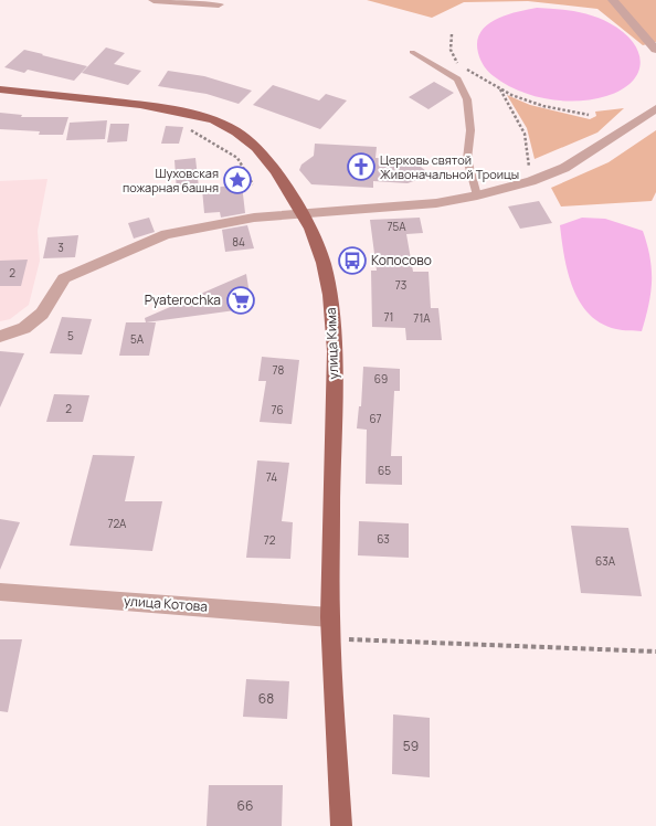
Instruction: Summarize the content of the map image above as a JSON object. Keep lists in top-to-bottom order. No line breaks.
{"streets":{"main road":["улица Кима"],"street":["улица Котова"]},"crossings":[["улица Кима","улица Котова"]],"places":{"church":["Церковь святой Живоначальной Троицы"],"place":["Шуховская пожарная башня"],"bus stop":["Копосово"],"supermarket":["Pyaterochka"]},"house_numbers":["75А","84","3","2","73","71","71А","5","5А","78","69","2","76","67","65","74","72А","63","72","63А","68","59","66"]}
